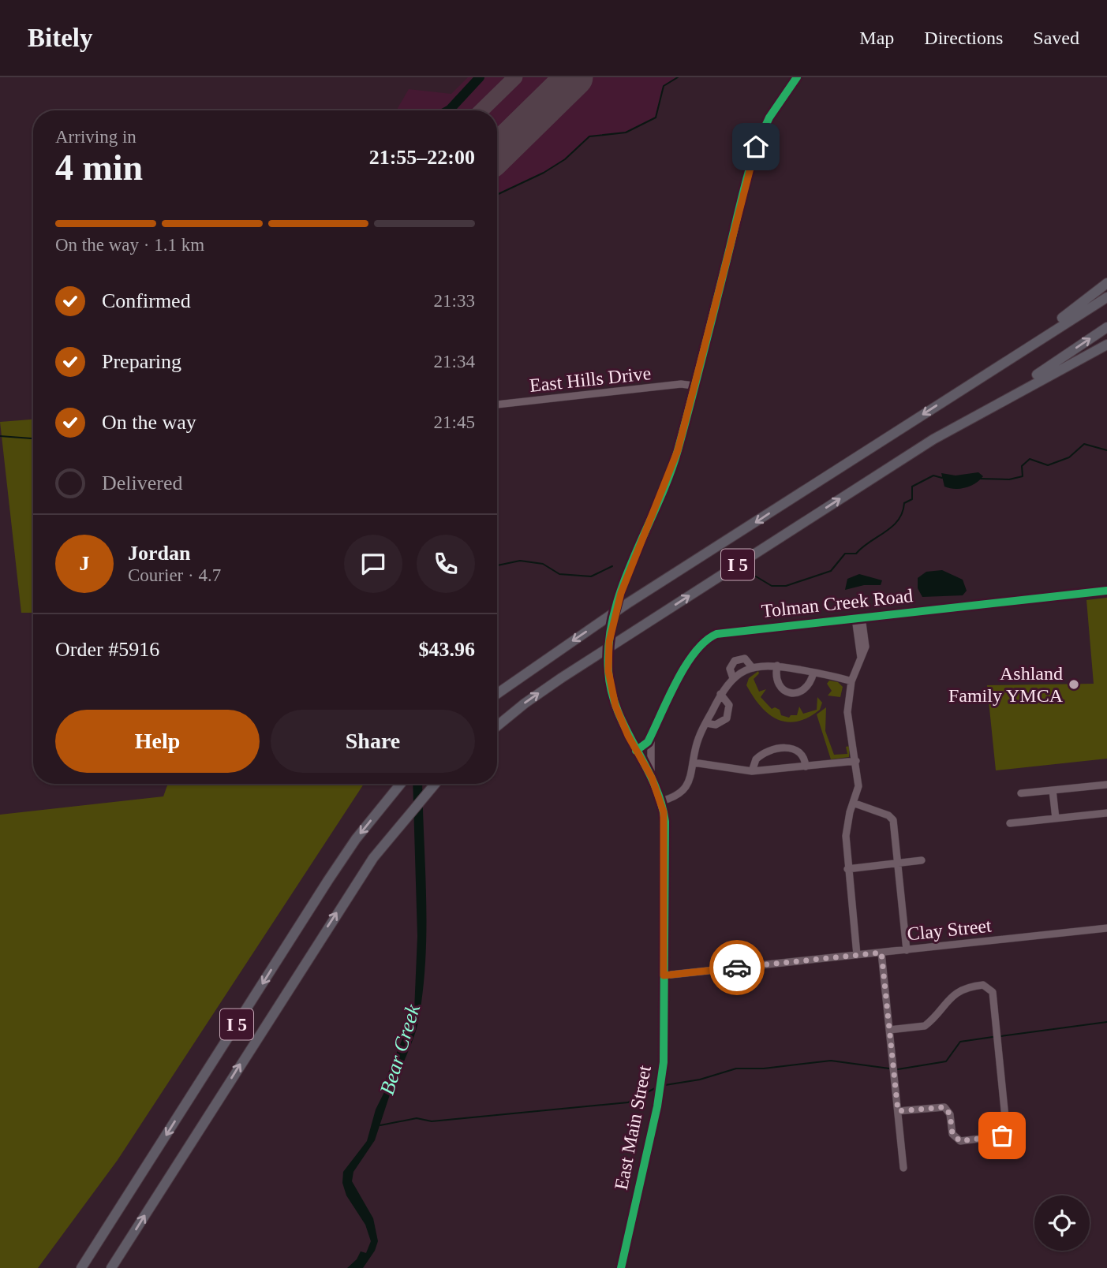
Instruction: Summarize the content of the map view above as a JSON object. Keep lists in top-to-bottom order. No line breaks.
{"streets":{"highway":["I 5"],"street":["East Hills Drive","Tolman Creek Road","Clay Street","East Main Street"]},"crossings":[["East Hills Drive","East Main Street"],["Tolman Creek Road","East Main Street"],["Clay Street","East Main Street"]],"water":["Bear Creek"],"places":["Ashland Family YMCA"],"page":{"header":"Bitely","nav":["Map","Directions","Saved"],"heading":["4 min","Arriving in","21:55–22:00"],"panel":["Jordan","Courier · 4.7","Order #5916","$43.96"],"bar":"On the way · 1.1 km","list":[["Confirmed","21:33"],["Preparing","21:34"],["On the way","21:45"],"Delivered"],"round":"J","buttons":["Help","Share"]}}
